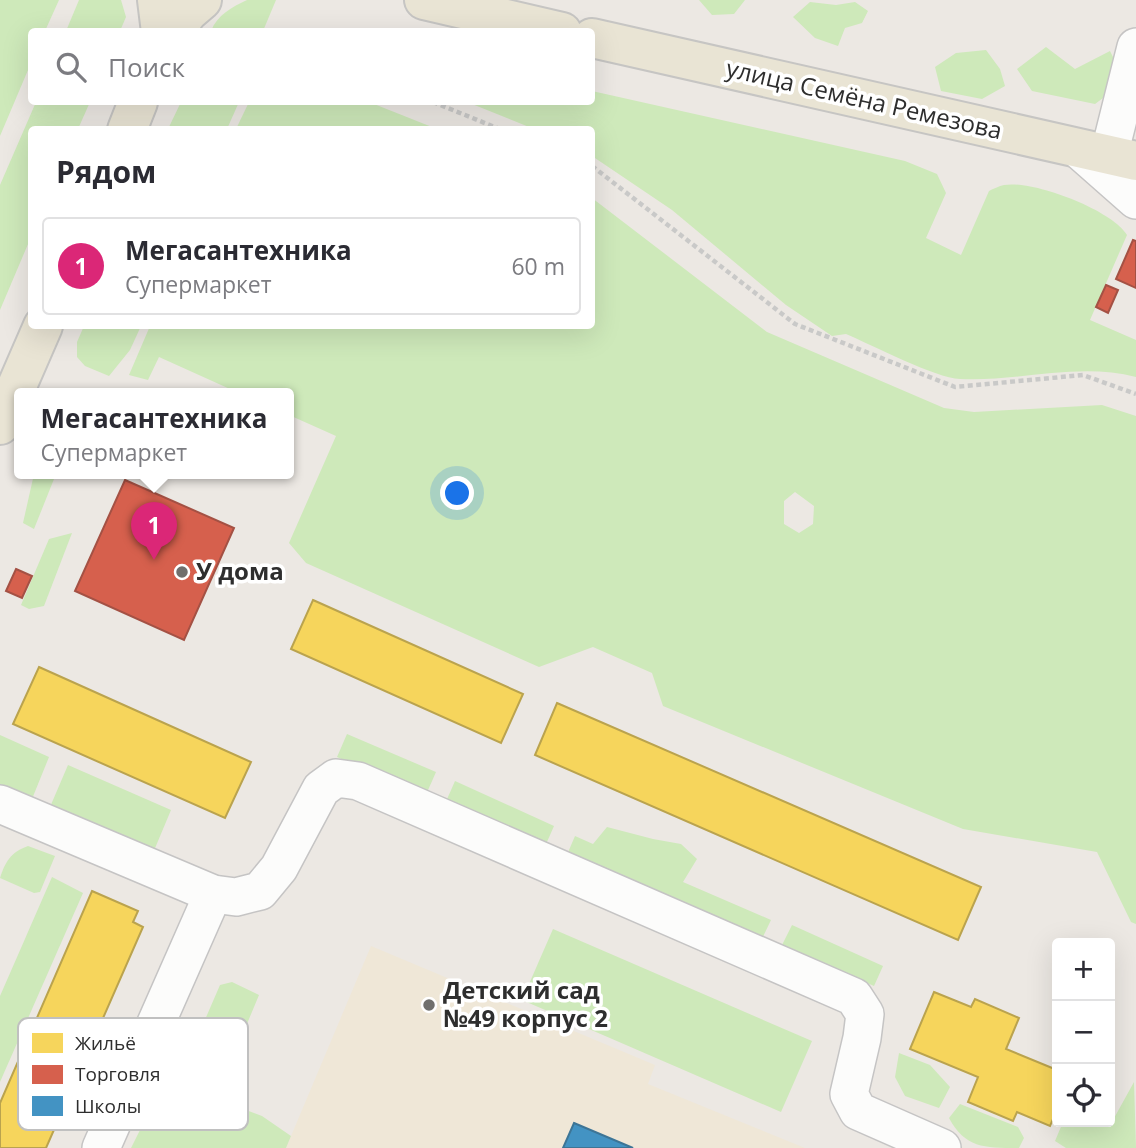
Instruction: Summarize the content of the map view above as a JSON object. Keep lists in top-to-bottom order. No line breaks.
{"streets":{"main road":["улица Семёна Ремезова"]},"places":["У дома","Детский сад №49 корпус 2"],"legend":["Жильё","Торговля","Школы"],"page":{"search":"Поиск","heading":"Рядом","list":[{"mark":"1","name":"Мегасантехника","note":"Супермаркет","value":"60 m"}],"popup":["Мегасантехника","Супермаркет"],"pins":"1","map_buttons":["+","−"]}}
